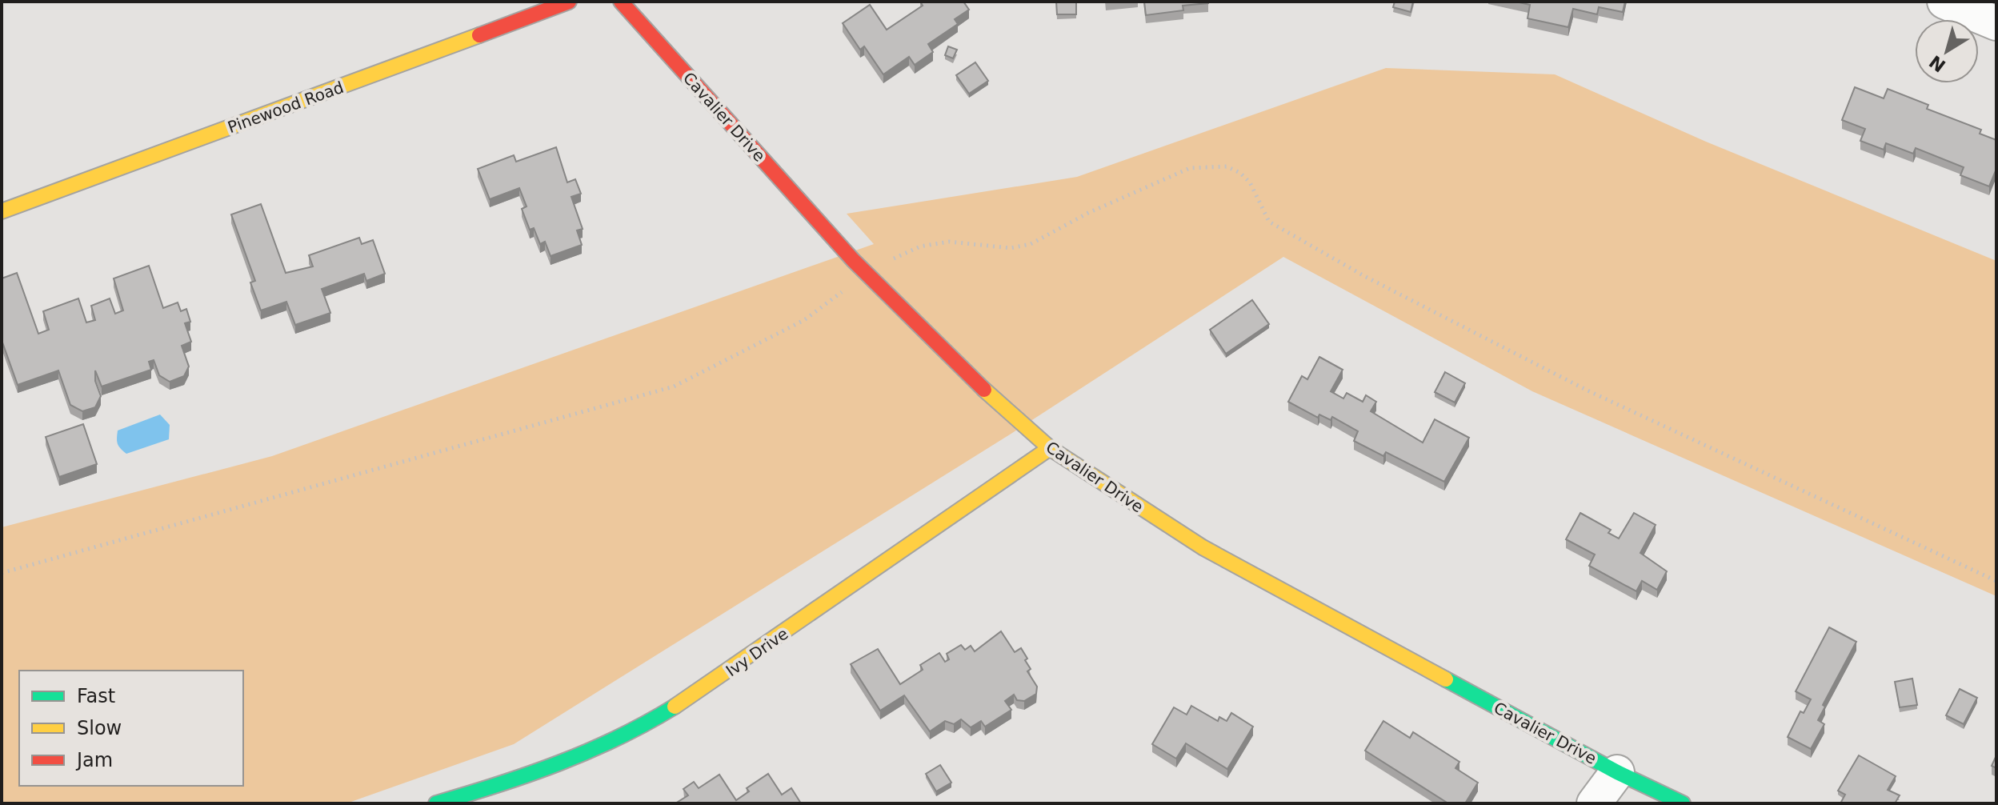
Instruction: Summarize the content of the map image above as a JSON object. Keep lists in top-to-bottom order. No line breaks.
{"streets":{"street":["Pinewood Road","Cavalier Drive","Ivy Drive"]},"crossings":[["Cavalier Drive","Ivy Drive"]],"legend":["Fast","Slow","Jam"],"north":"bottom left"}
